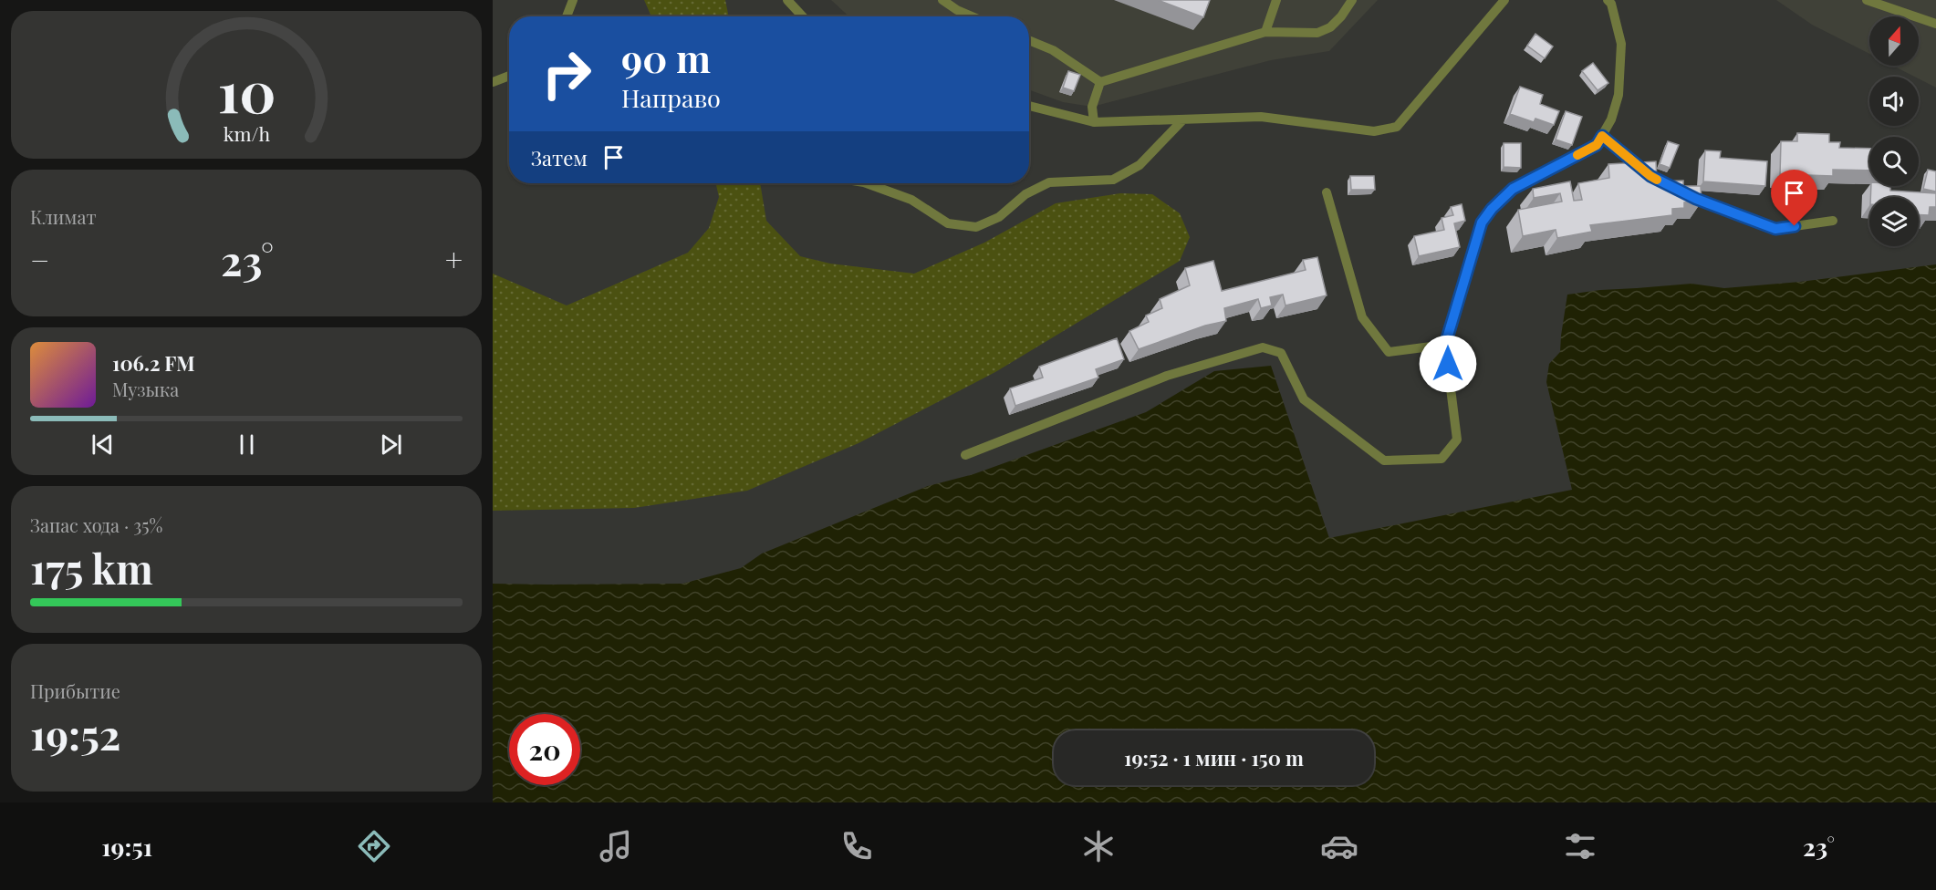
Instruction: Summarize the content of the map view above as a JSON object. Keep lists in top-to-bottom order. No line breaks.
{"north":"top","page":{"turn":["90 m","Направо"],"then":"Затем","tile":["Климат",["Запас хода · 35%","175 km"],["Прибытие","19:52"]],"heat":["−","23°","+"],"song":["106.2 FM","Музыка"],"limit":"20","trip":"19:52 · 1 мин · 150 m","tabs":["19:51","23°"],"gauge":["10","km/h"]}}
